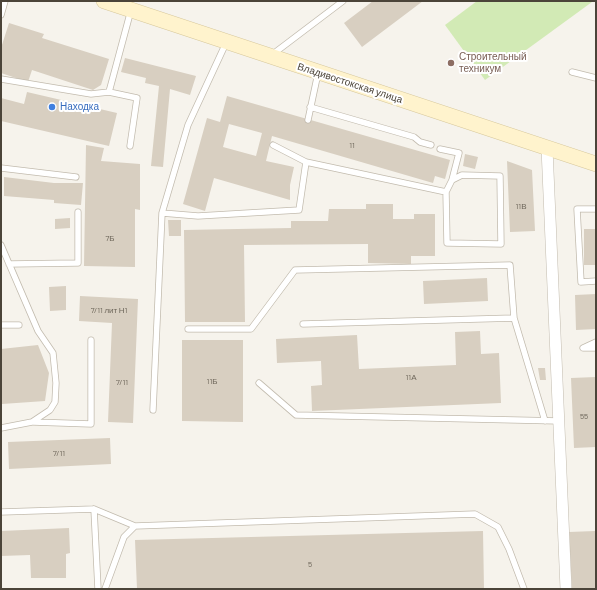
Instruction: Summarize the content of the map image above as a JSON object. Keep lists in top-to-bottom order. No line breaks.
{"streets":{"street":["Владивостокская улица"]},"places":["Строительный техникум","Находка"],"house_numbers":["11","11В","7Б","7/11 лит Н1","11А","11Б","7/11","55","7/11","5"]}
